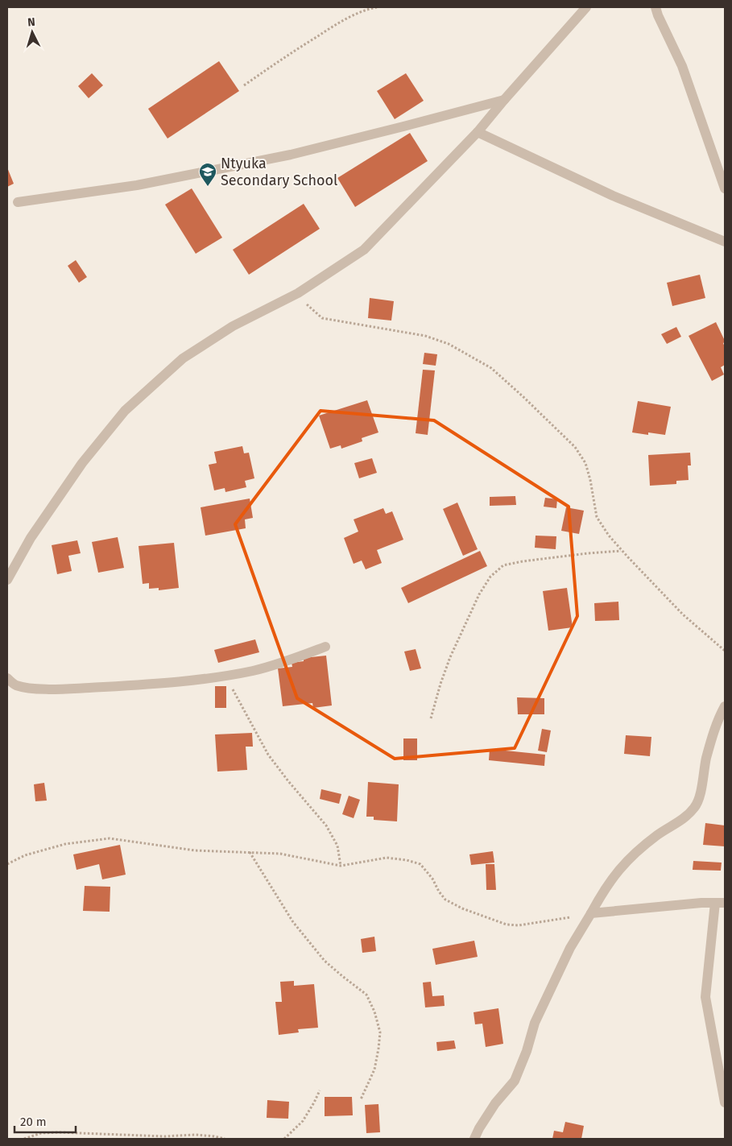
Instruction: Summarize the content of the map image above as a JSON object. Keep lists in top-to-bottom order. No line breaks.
{"places":{"school or university":["Ntyuka Secondary School"]},"scale_bar":"20 m","north":"top"}
